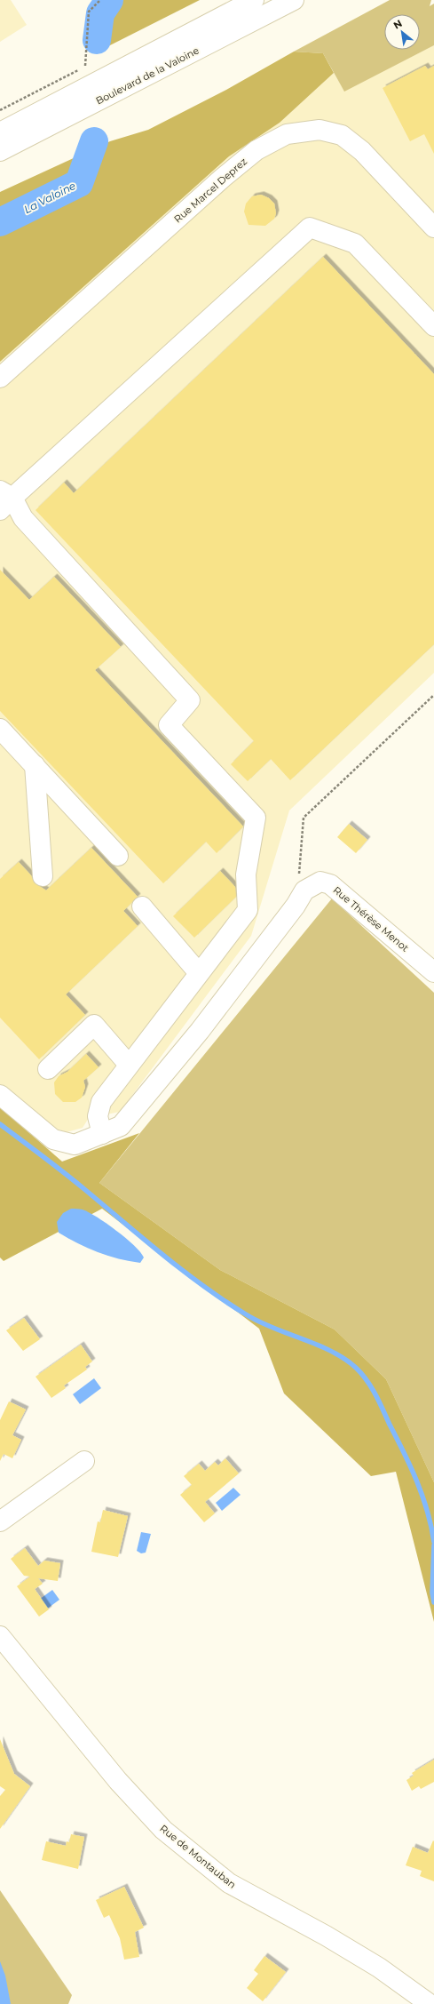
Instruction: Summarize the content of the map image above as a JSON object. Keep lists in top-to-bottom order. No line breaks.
{"streets":{"street":["Boulevard de la Valoine","Rue Marcel Deprez","Rue Thérèse Menot","Rue de Montauban"]},"water":["La Valoine"],"north":"top left"}
